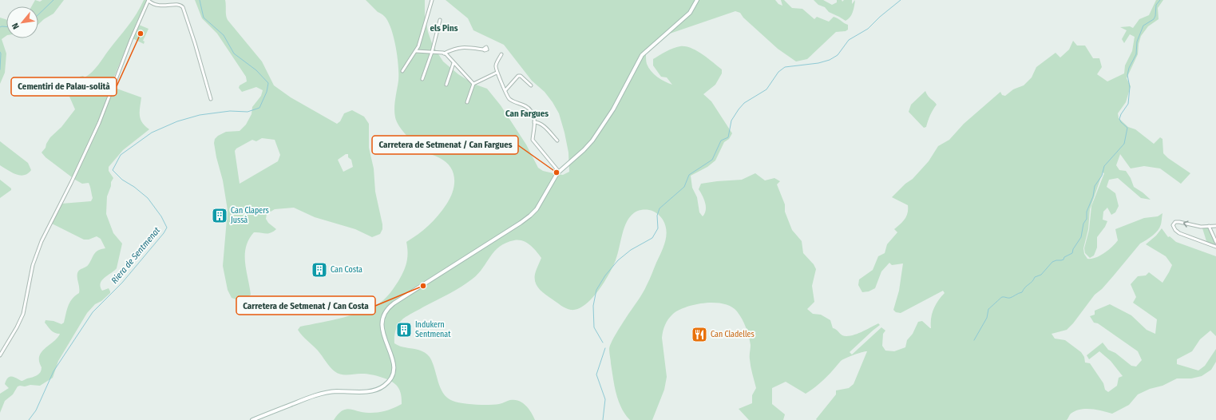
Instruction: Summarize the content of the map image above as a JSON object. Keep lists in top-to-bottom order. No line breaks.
{"districts":["els Pins","Can Fargues"],"water":["Riera de Sentmenat"],"places":{"other":["Cementiri de Palau-solità","Carretera de Setmenat / Can Fargues","Carretera de Setmenat / Can Costa"],"building":["Can Clapers Jussà","Can Costa","Indukern Sentmenat"],"restaurant":["Can Cladelles"]},"north":"bottom left"}
